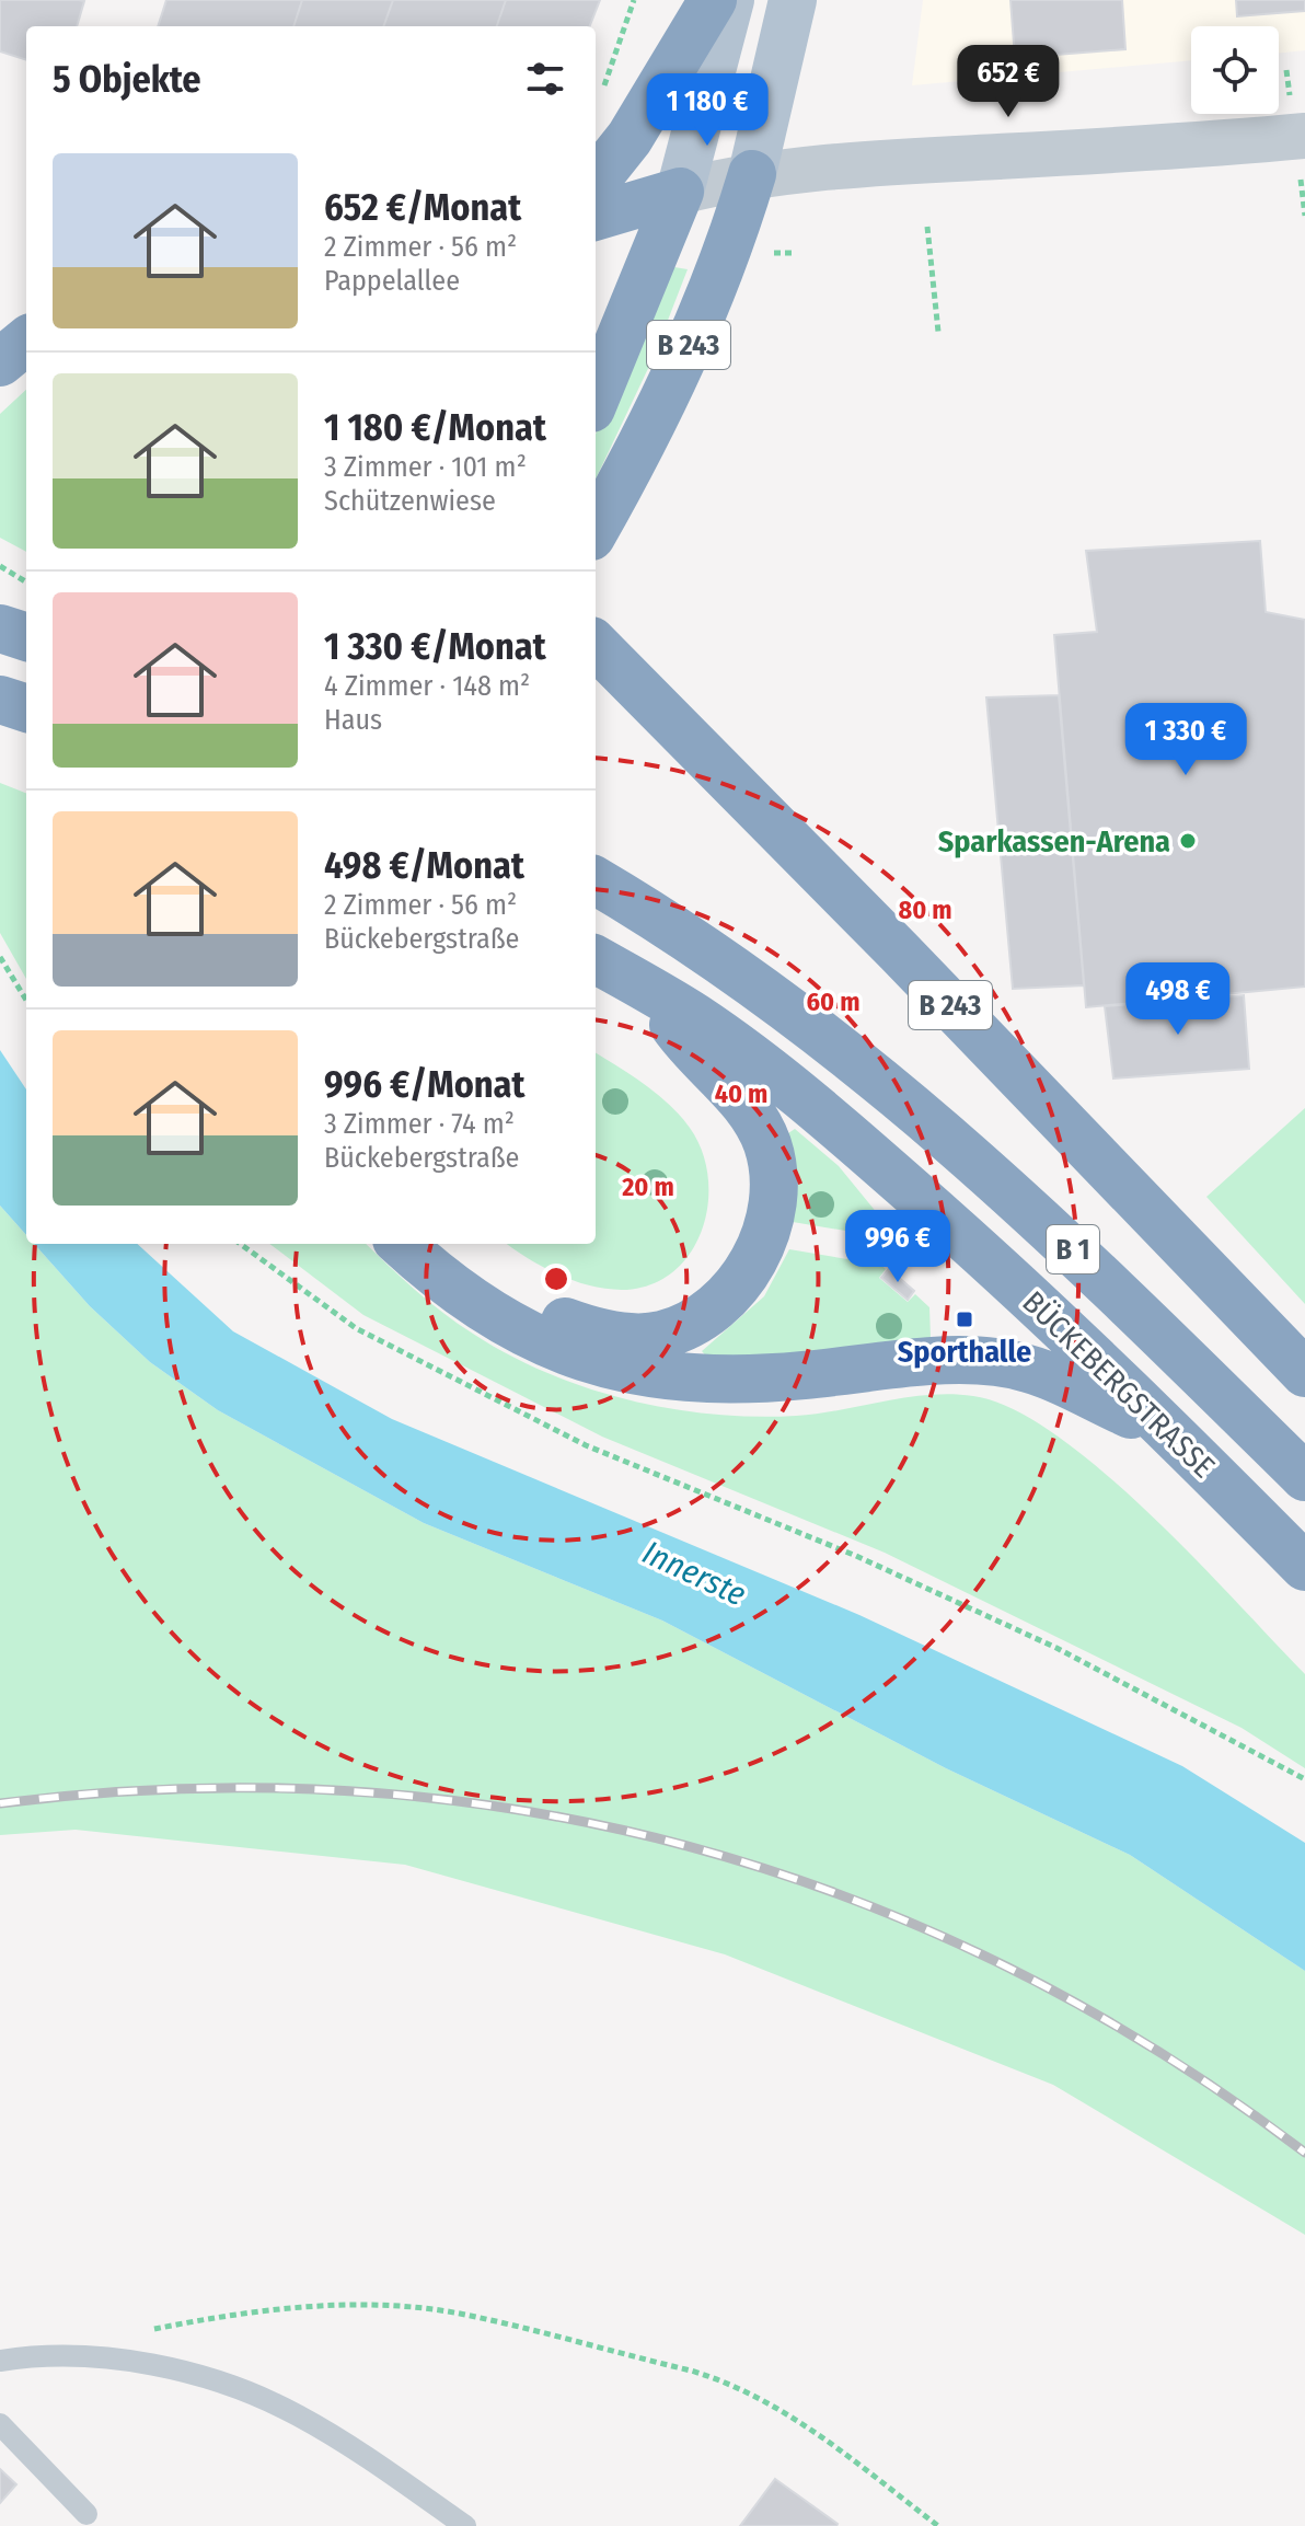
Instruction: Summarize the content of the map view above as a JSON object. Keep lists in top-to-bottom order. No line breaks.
{"streets":{"highway":["B 243","B 1","BÜCKEBERGSTRASSE"]},"water":["Innerste"],"places":{"other":["Sparkassen-Arena"],"transit":["Sporthalle"]},"page":{"heading":"5 Objekte","price":["652 €","1 180 €","1 330 €","498 €","996 €"],"list":[{"name":"652 €/Monat","note":"2 Zimmer · 56 m² · Pappelallee"},{"name":"1 180 €/Monat","note":"3 Zimmer · 101 m² · Schützenwiese"},{"name":"1 330 €/Monat","note":"4 Zimmer · 148 m² · Haus"},{"name":"498 €/Monat","note":"2 Zimmer · 56 m² · Bückebergstraße"},{"name":"996 €/Monat","note":"3 Zimmer · 74 m² · Bückebergstraße"}]},"rings":["80 m","60 m","40 m","20 m"]}
